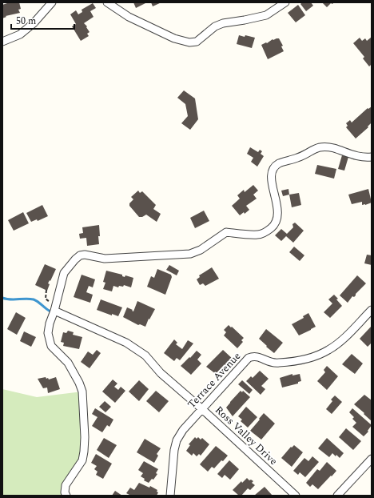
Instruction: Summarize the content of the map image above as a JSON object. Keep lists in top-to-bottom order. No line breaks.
{"streets":{"street":["Terrace Avenue","Ross Valley Drive"]},"crossings":[["Terrace Avenue","Ross Valley Drive"]],"scale_bar":"50 m"}
